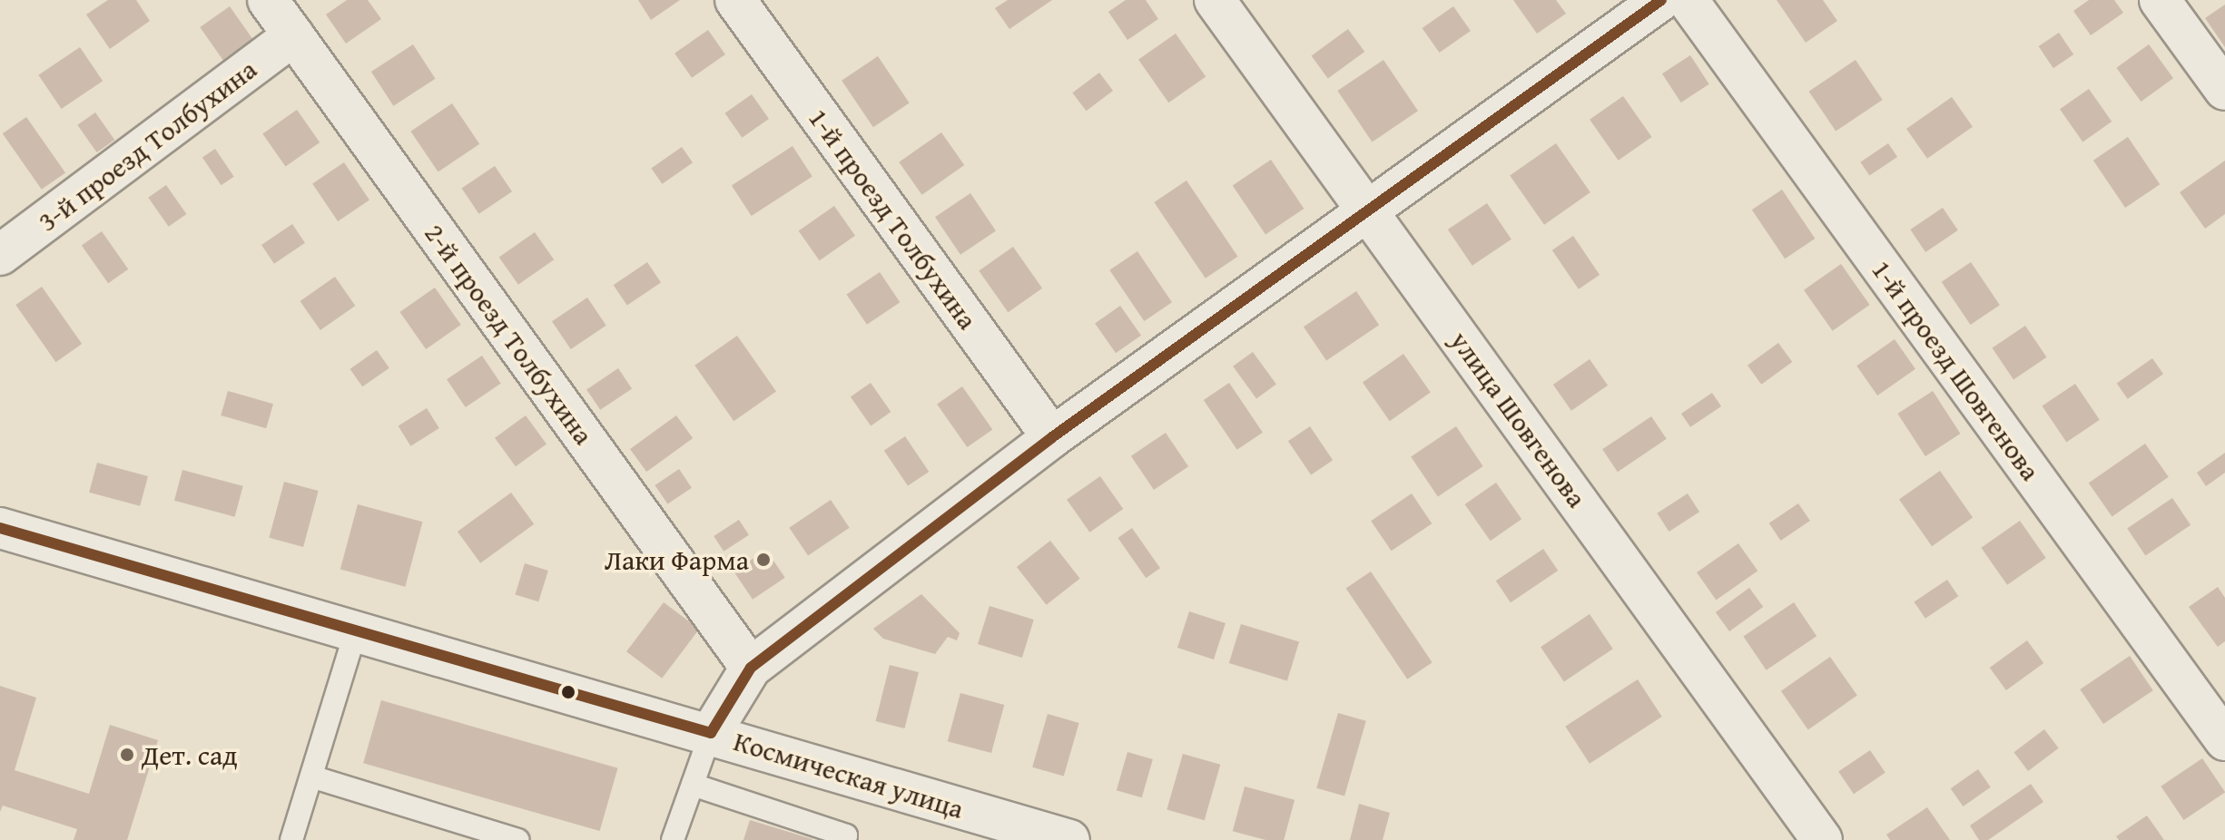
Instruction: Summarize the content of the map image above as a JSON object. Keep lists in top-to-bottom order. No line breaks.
{"streets":{"street":["3-й проезд Толбухина","1-й проезд Толбухина","2-й проезд Толбухина","1-й проезд Шовгенова","улица Шовгенова","Космическая улица"]},"crossings":[["3-й проезд Толбухина","2-й проезд Толбухина"]],"places":["Лаки Фарма","Дет. сад"]}
